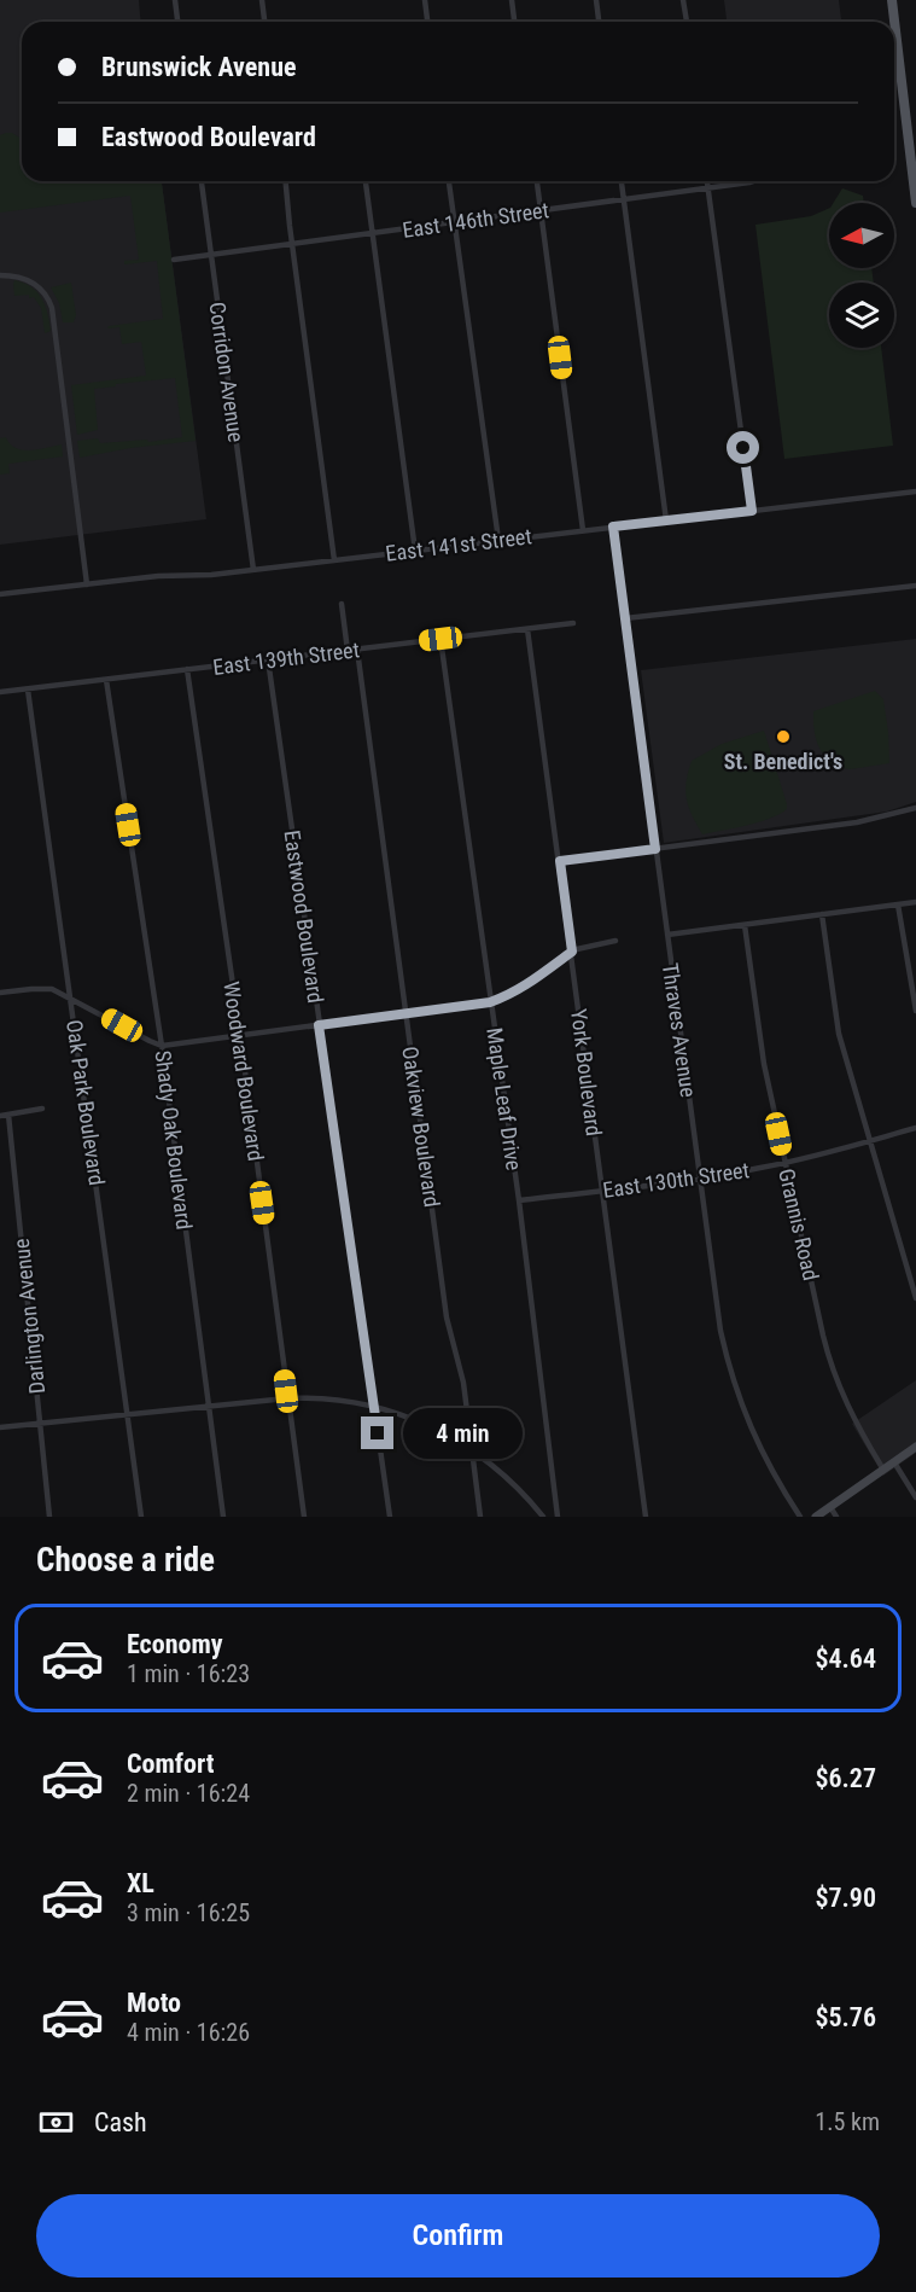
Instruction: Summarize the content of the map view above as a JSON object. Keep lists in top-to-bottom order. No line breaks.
{"streets":{"street":["East 146th Street","Corridon Avenue","East 141st Street","East 139th Street","Eastwood Boulevard","Thraves Avenue","Woodward Boulevard","York Boulevard","Maple Leaf Drive","Oak Park Boulevard","Oakview Boulevard","Shady Oak Boulevard","East 130th Street","Grannis Road","Darlington Avenue"]},"crossings":[["East 146th Street","Corridon Avenue"],["Corridon Avenue","East 141st Street"],["East 141st Street","Thraves Avenue"],["East 139th Street","Eastwood Boulevard"],["East 139th Street","Woodward Boulevard"],["East 139th Street","York Boulevard"],["East 139th Street","Maple Leaf Drive"],["East 139th Street","Oak Park Boulevard"],["East 139th Street","Oakview Boulevard"],["East 139th Street","Shady Oak Boulevard"],["Thraves Avenue","East 130th Street"],["York Boulevard","East 130th Street"],["Maple Leaf Drive","East 130th Street"],["East 130th Street","Grannis Road"]],"places":["St. Benedict's"],"north":"left","page":{"banner":["Brunswick Avenue","Eastwood Boulevard"],"bubble":"4 min","heading":"Choose a ride","list":[{"name":"Economy","note":"1 min · 16:23","value":"$4.64"},{"name":"Comfort","note":"2 min · 16:24","value":"$6.27"},{"name":"XL","note":"3 min · 16:25","value":"$7.90"},{"name":"Moto","note":"4 min · 16:26","value":"$5.76"}],"pay":["Cash","1.5 km"],"buttons":"Confirm"}}
